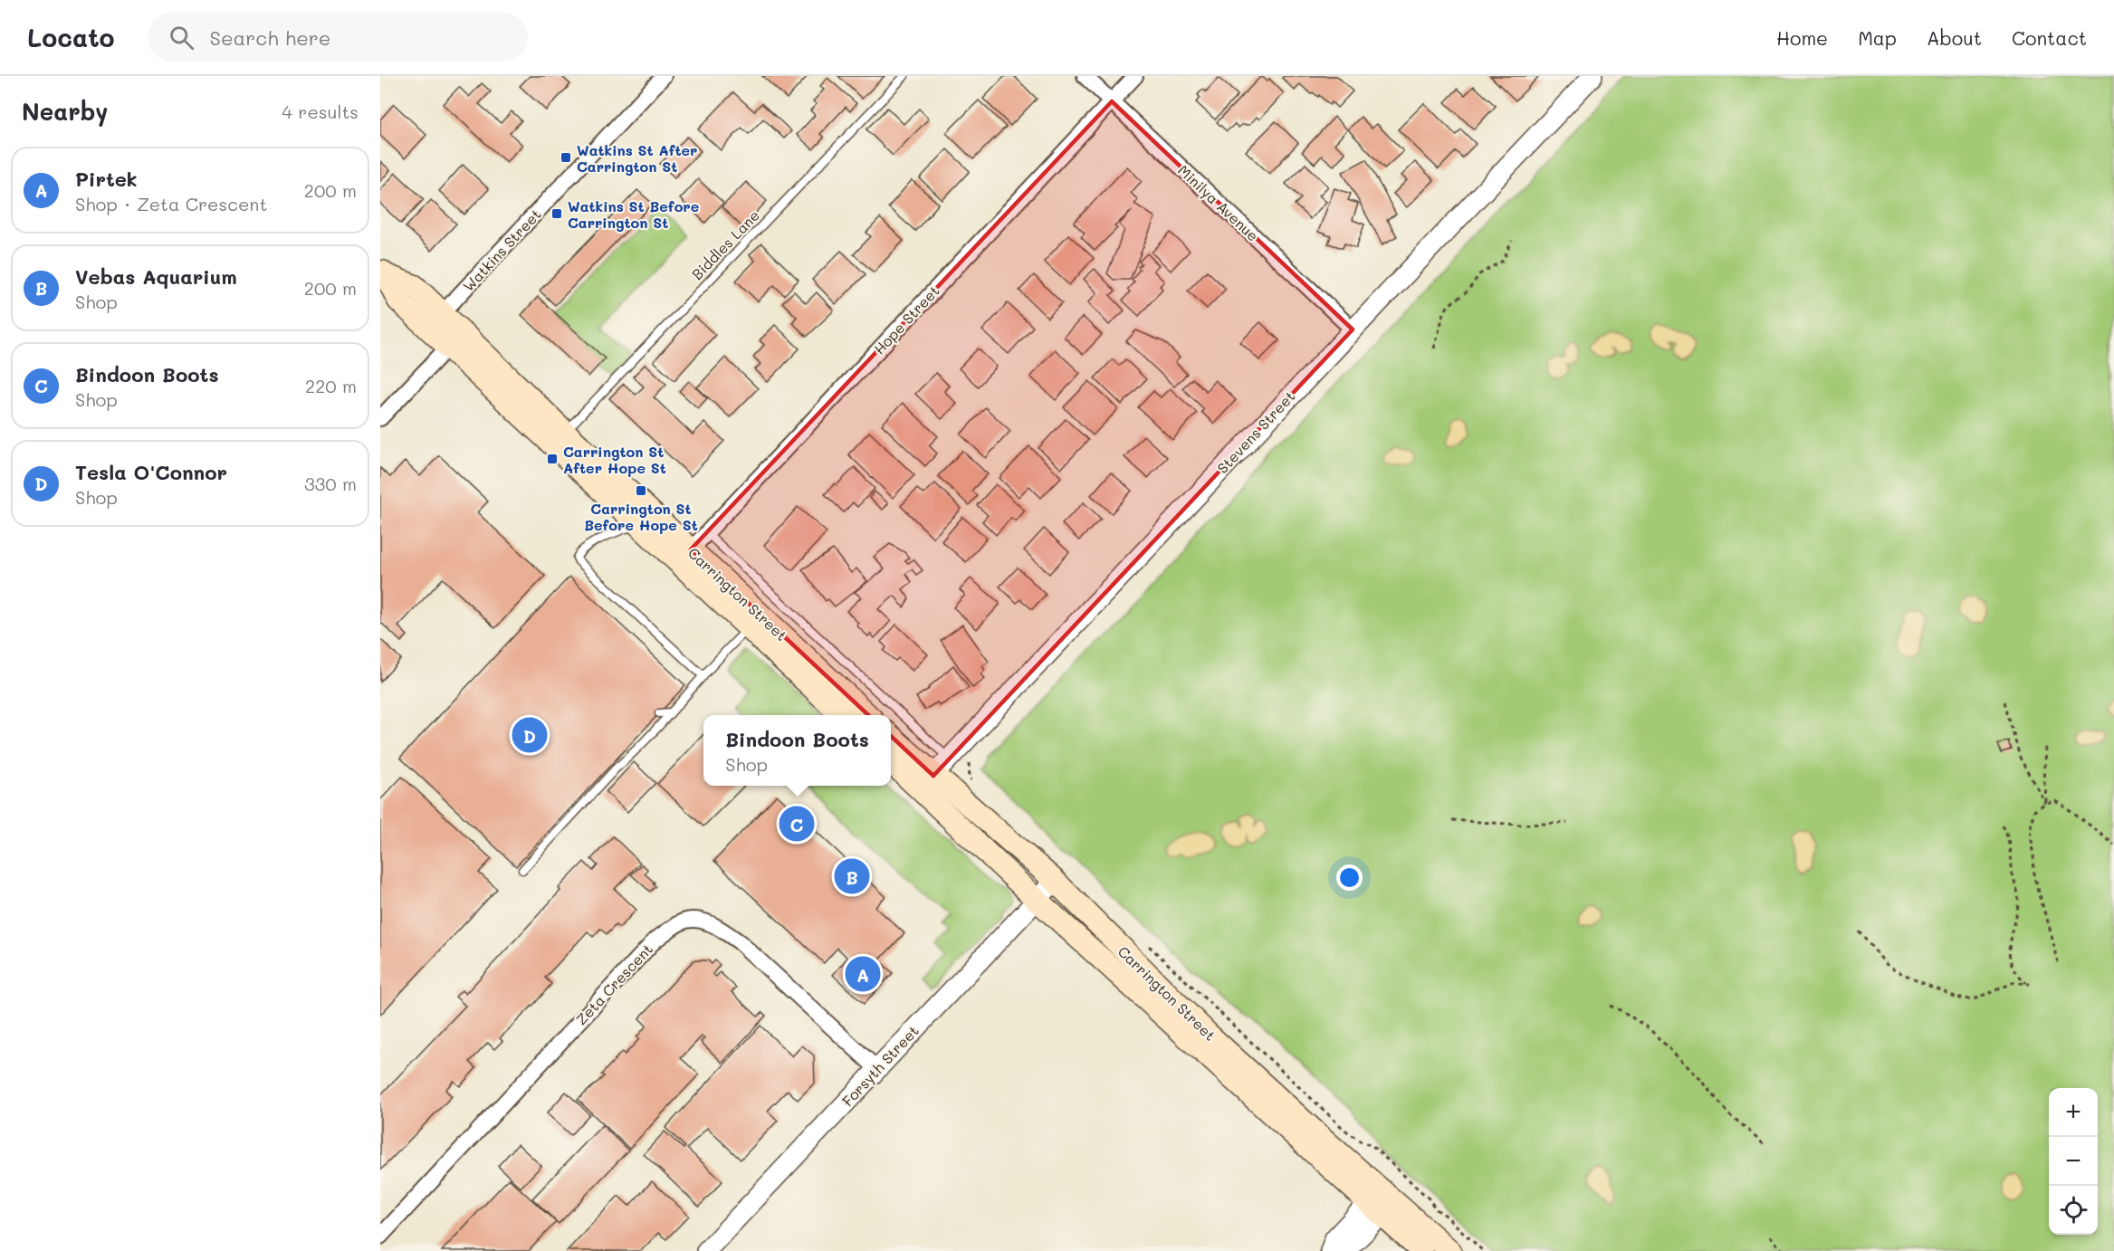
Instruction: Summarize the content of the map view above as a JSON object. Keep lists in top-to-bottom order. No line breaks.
{"streets":{"main road":["Carrington Street"],"street":["Minilya Avenue","Watkins Street","Hope Street","Stevens Street","Zeta Crescent","Forsyth Street"],"lane":["Biddles Lane"]},"crossings":[["Minilya Avenue","Hope Street"],["Minilya Avenue","Stevens Street"],["Biddles Lane","Carrington Street"],["Watkins Street","Carrington Street"],["Hope Street","Carrington Street"],["Stevens Street","Carrington Street"],["Carrington Street","Forsyth Street"],["Zeta Crescent","Forsyth Street"]],"places":{"transit":["Watkins St After Carrington St","Watkins St Before Carrington St","Carrington St After Hope St","Carrington St Before Hope St"]},"page":{"header":"Locato","search":"Search here","nav":["Home","Map","About","Contact"],"heading":["Nearby","4 results"],"list":[{"mark":"A","name":"Pirtek","note":"Shop · Zeta Crescent","value":"200 m"},{"mark":"B","name":"Vebas Aquarium","note":"Shop","value":"200 m"},{"mark":"C","name":"Bindoon Boots","note":"Shop","value":"220 m"},{"mark":"D","name":"Tesla O'Connor","note":"Shop","value":"330 m"}],"popup":["Bindoon Boots","Shop"],"pins":["D","C","B","A"],"map_buttons":["+","−"]}}
